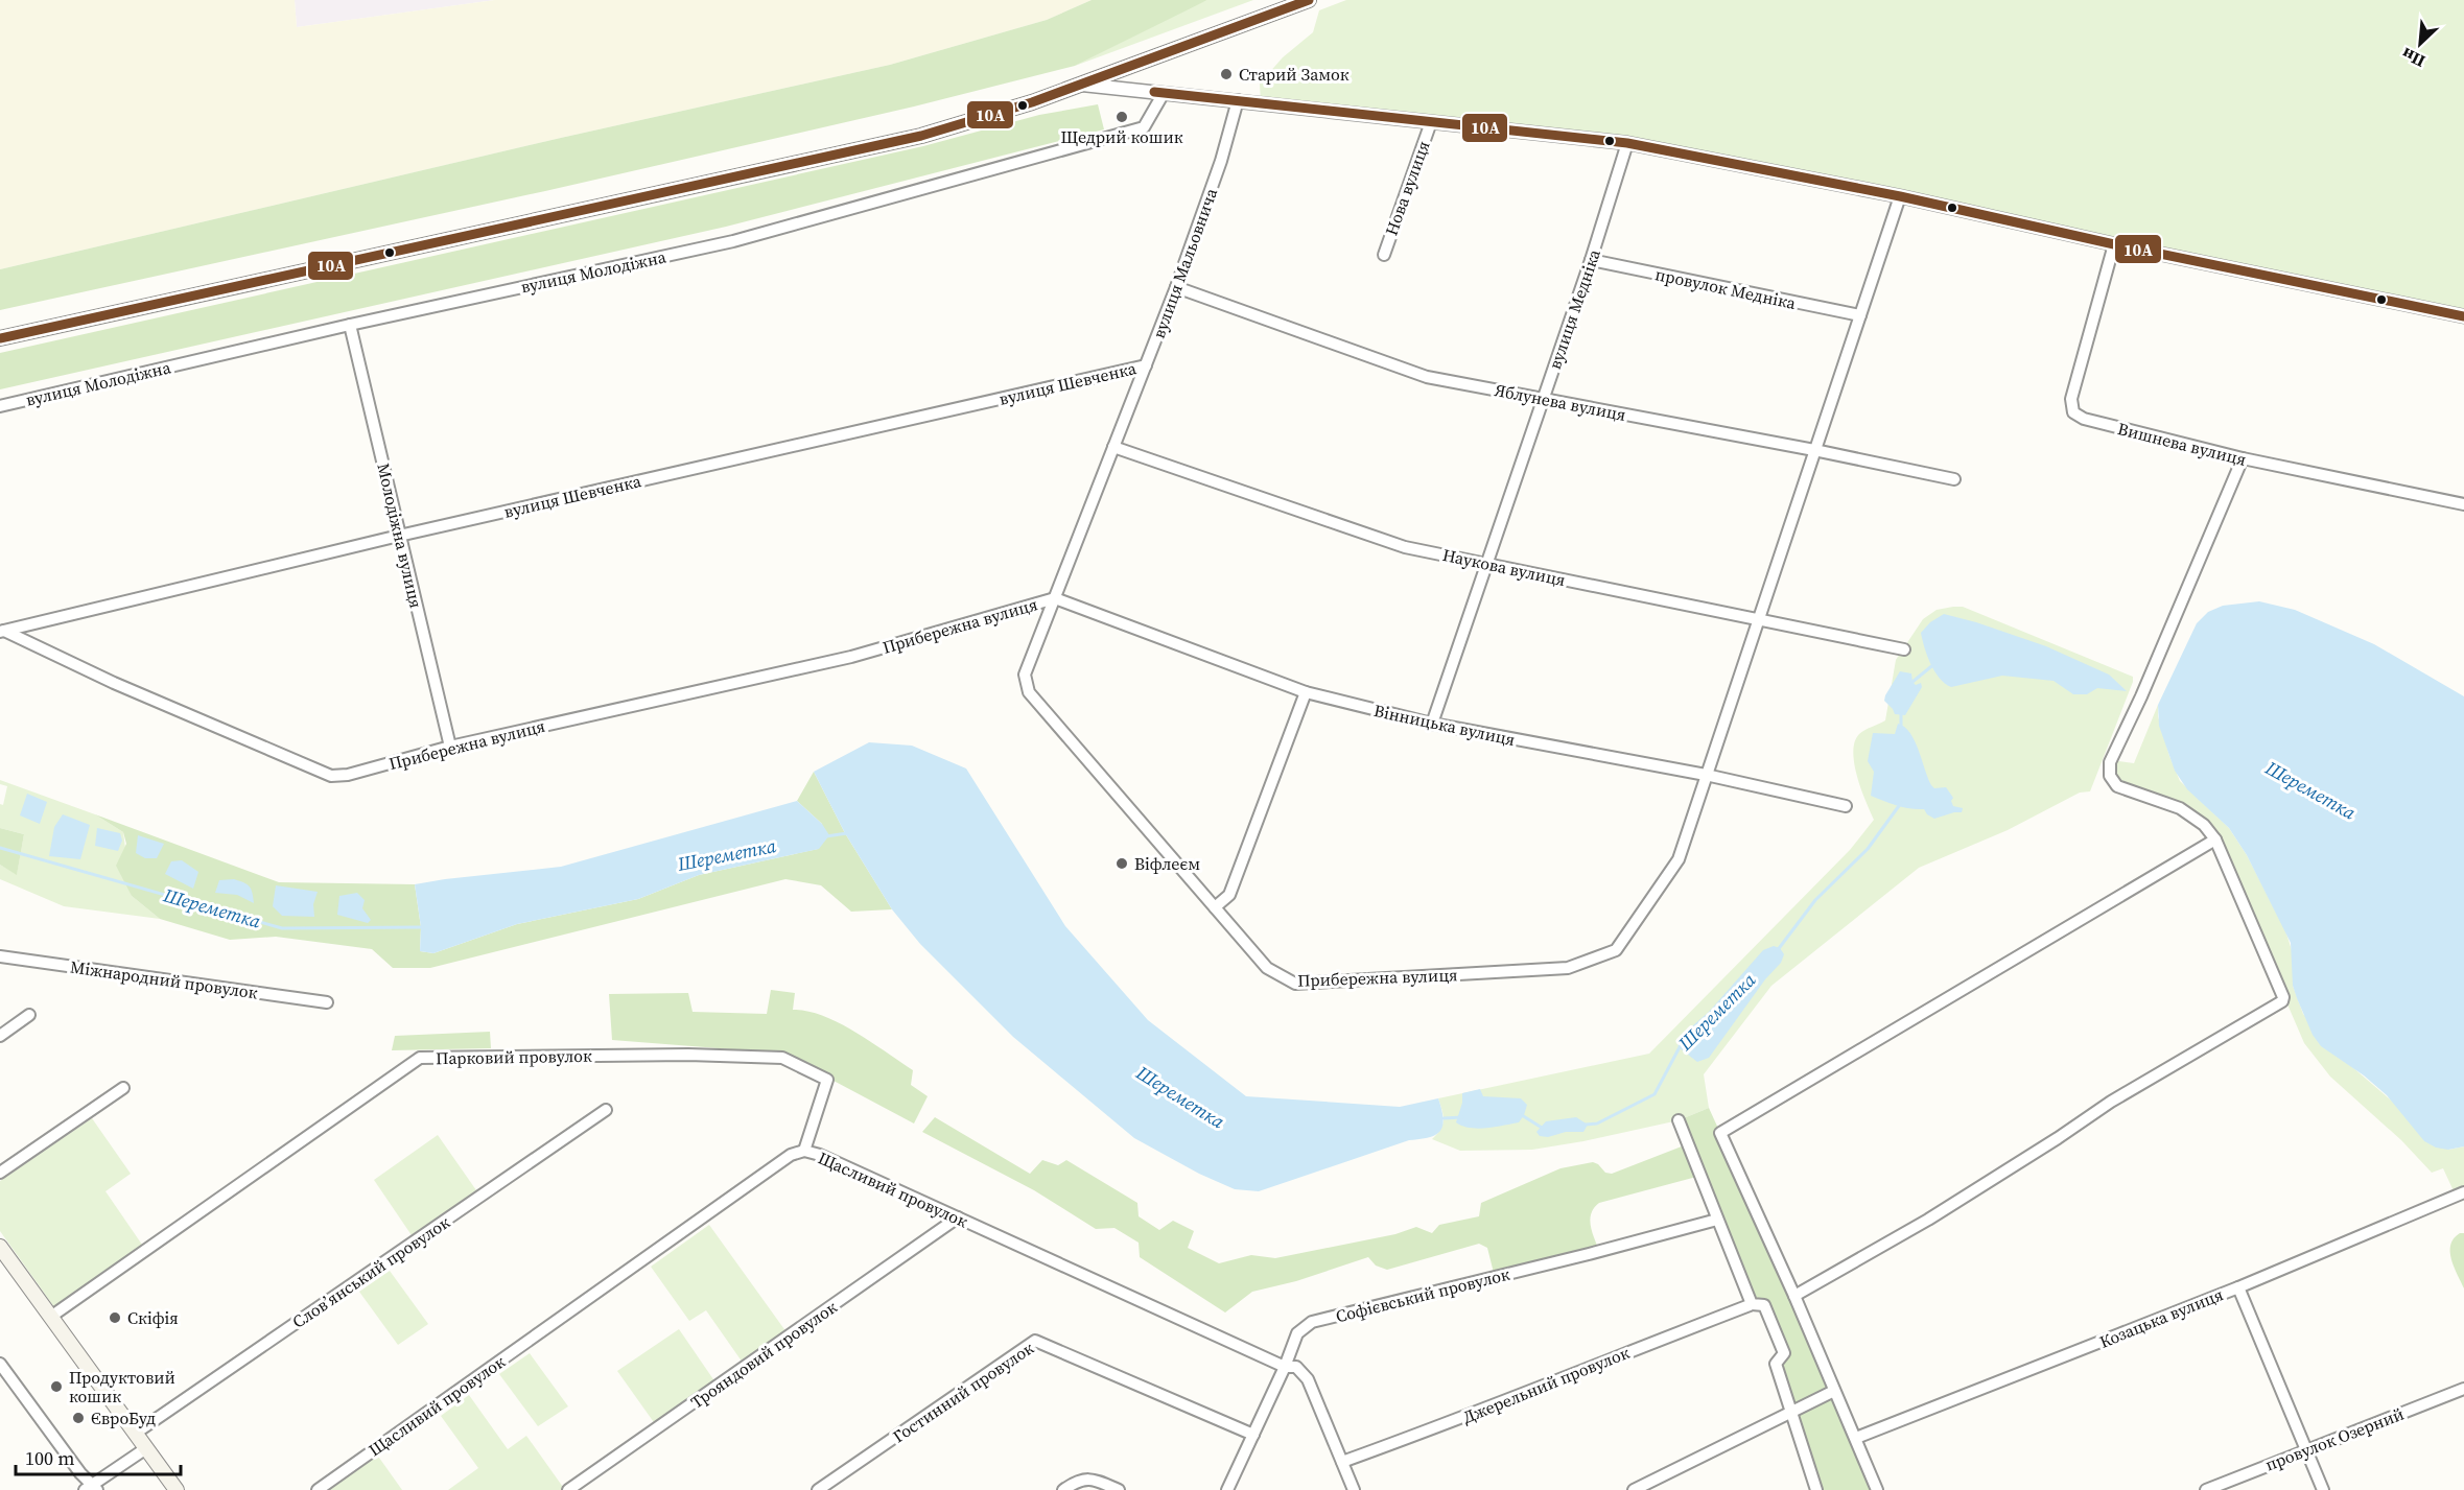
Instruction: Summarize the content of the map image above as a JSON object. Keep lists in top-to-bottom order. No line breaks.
{"streets":{"street":["Нова вулиця","вулиця Мальовнича","вулиця Молодіжна","провулок Медніка","вулиця Медніка","вулиця Шевченка","Яблунева вулиця","Вишнева вулиця","Молодіжна вулиця","Наукова вулиця","Прибережна вулиця","Вінницька вулиця","Міжнародний провулок","Парковий провулок","Щасливий провулок","Словʼянський провулок","Софієвський провулок","Козацька вулиця","Трояндовий провулок","Джерельний провулок","Гостинний провулок","провулок Озерний"]},"crossings":[["вулиця Мальовнича","вулиця Шевченка"],["вулиця Мальовнича","Яблунева вулиця"],["вулиця Мальовнича","Наукова вулиця"],["вулиця Мальовнича","Прибережна вулиця"],["вулиця Мальовнича","Вінницька вулиця"],["вулиця Молодіжна","Молодіжна вулиця"],["провулок Медніка","вулиця Медніка"],["провулок Медніка","Прибережна вулиця"],["вулиця Медніка","Яблунева вулиця"],["вулиця Медніка","Наукова вулиця"],["вулиця Медніка","Вінницька вулиця"],["вулиця Шевченка","Молодіжна вулиця"],["вулиця Шевченка","Прибережна вулиця"],["Яблунева вулиця","Прибережна вулиця"],["Молодіжна вулиця","Прибережна вулиця"],["Наукова вулиця","Прибережна вулиця"],["Прибережна вулиця","Вінницька вулиця"],["Парковий провулок","Щасливий провулок"],["Щасливий провулок","Софієвський провулок"],["Щасливий провулок","Трояндовий провулок"],["Щасливий провулок","Джерельний провулок"],["Софієвський провулок","Гостинний провулок"]],"water":["Шереметка"],"places":["Старий Замок","Щедрий кошик","Віфлеєм","Скіфія","Продуктовий кошик","ЄвроБуд"],"lines":["transit line 10А"],"scale_bar":"100 m","north":"bottom left"}
